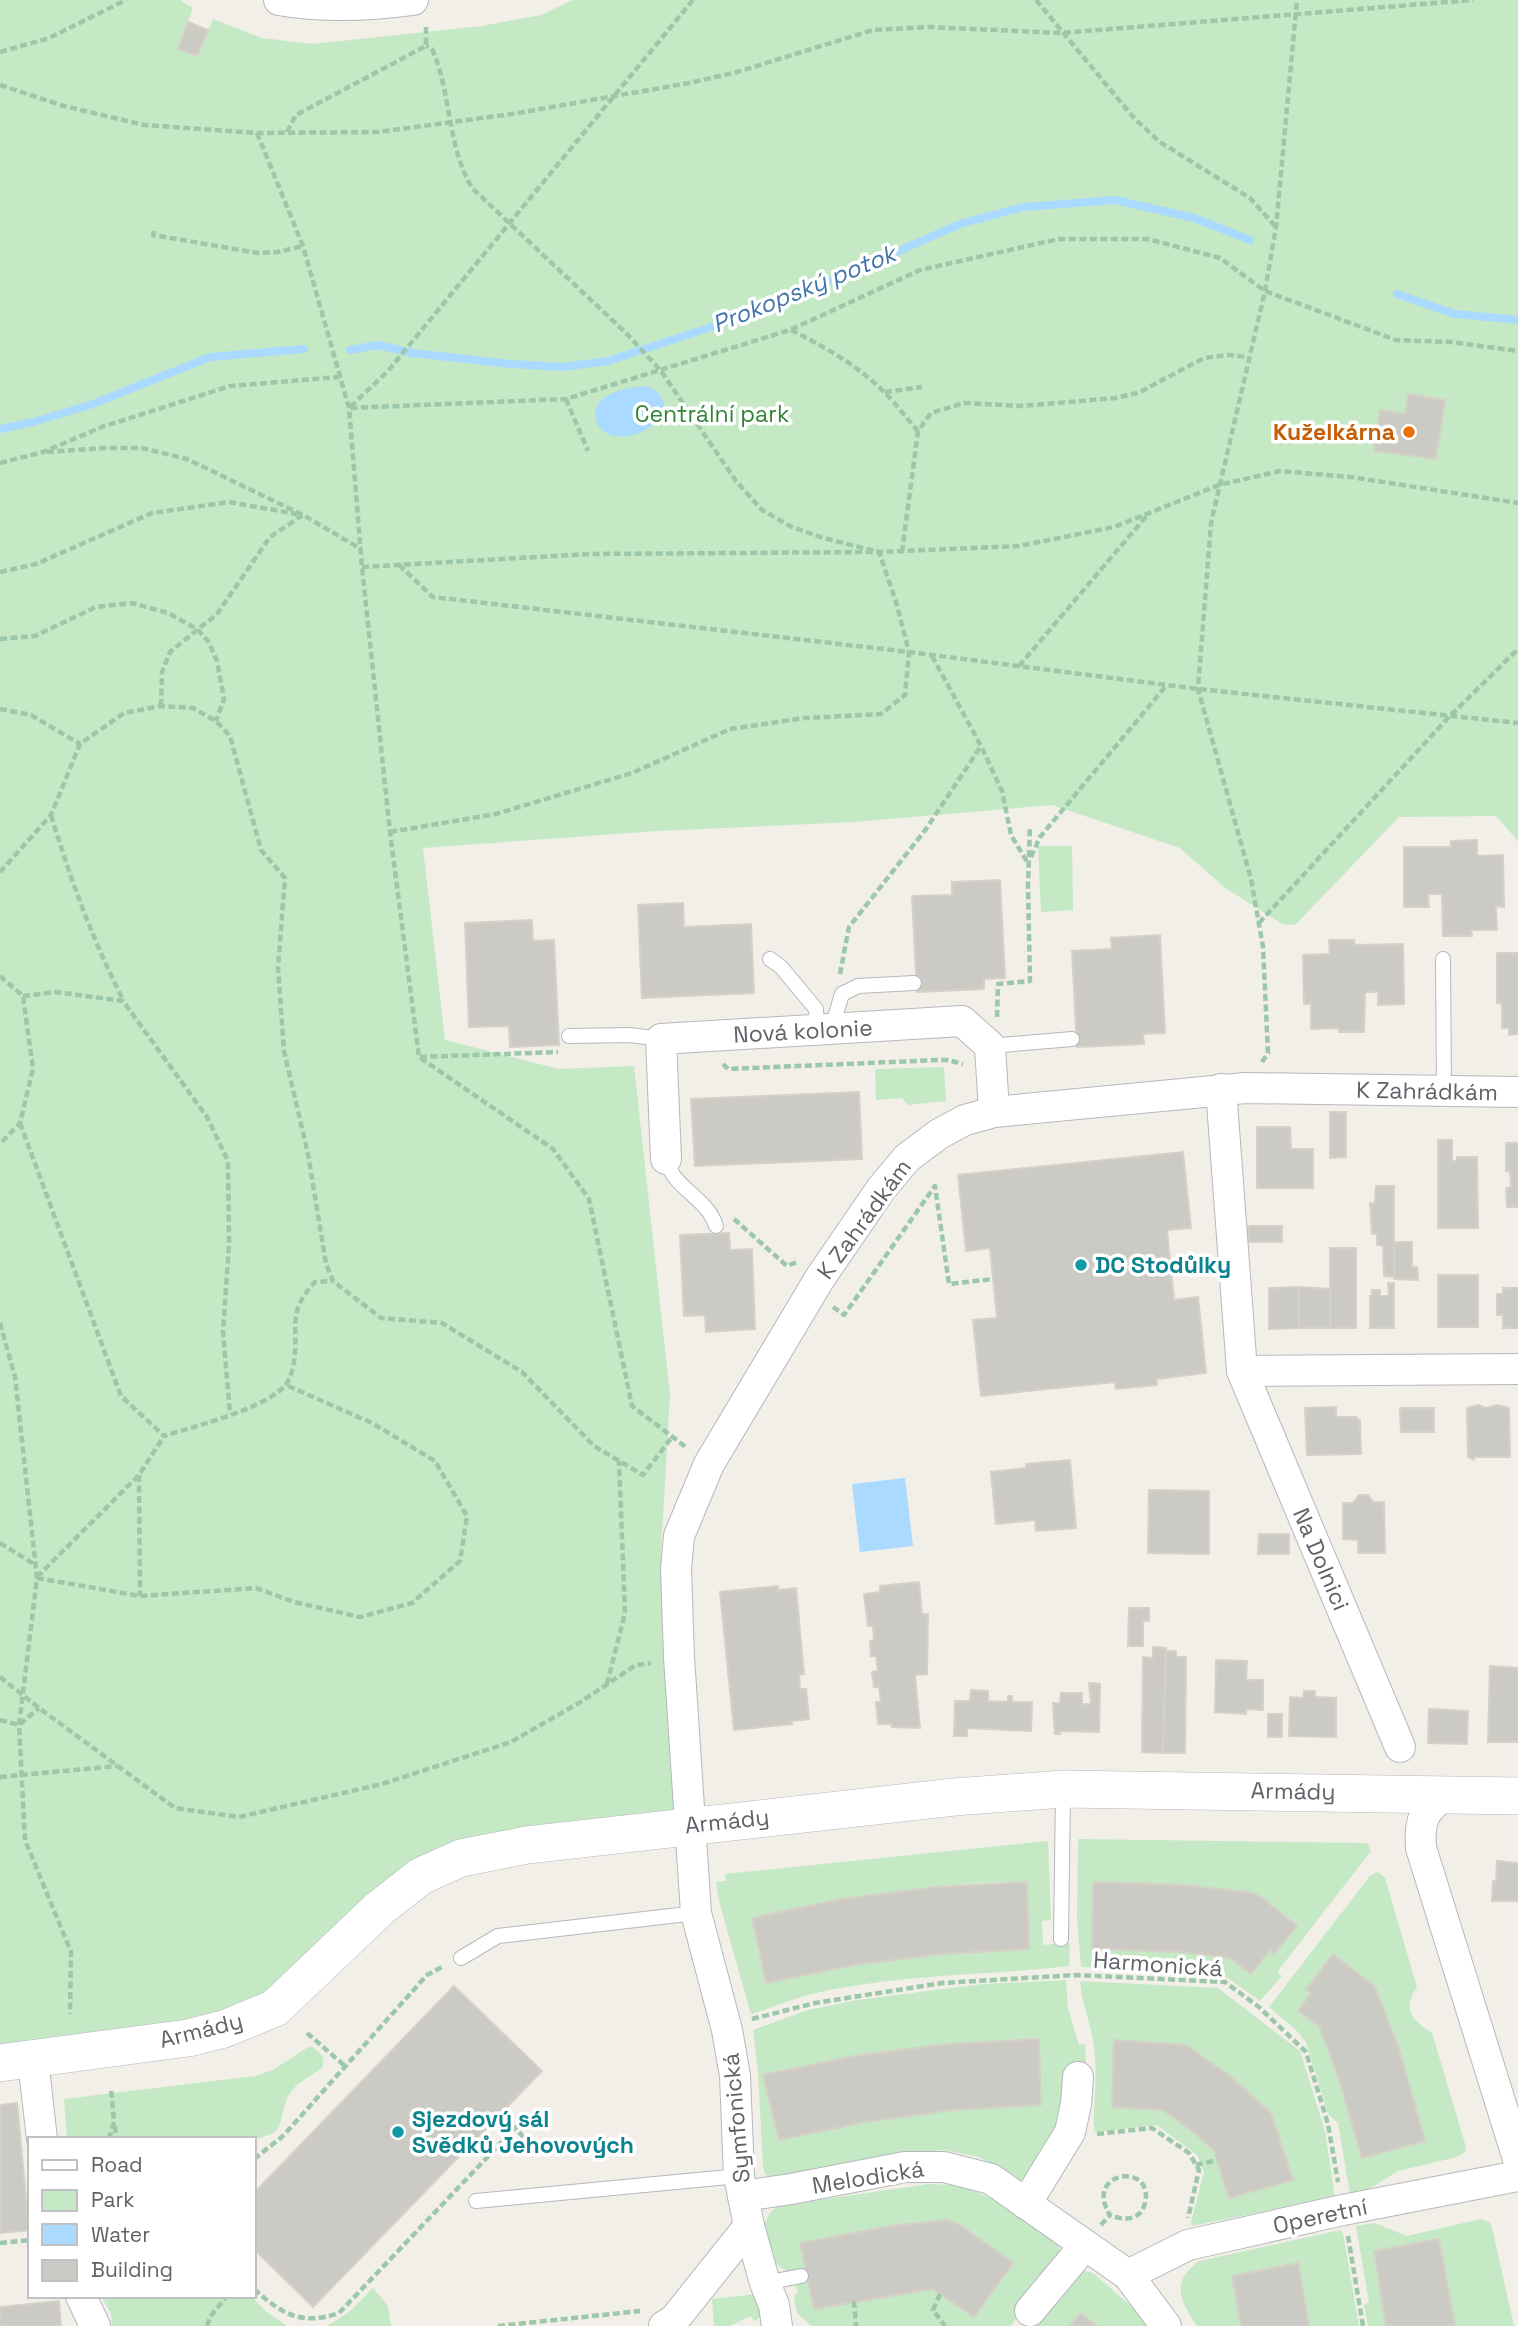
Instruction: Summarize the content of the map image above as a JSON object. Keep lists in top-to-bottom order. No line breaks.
{"streets":{"street":["Nová kolonie","K Zahrádkám","Na Dolnici","Armády","Symfonická","Melodická","Operetní"],"path":["Harmonická"]},"crossings":[["K Zahrádkám","Na Dolnici"],["K Zahrádkám","Armády"],["K Zahrádkám","Symfonická"],["Armády","Symfonická"],["Harmonická","Operetní"],["Symfonická","Melodická"],["Melodická","Operetní"]],"water":["Prokopský potok"],"parks":["Centrální park"],"places":["Kuželkárna","DC Stodůlky","Sjezdový sál Svědků Jehovových"],"legend":["Road","Park","Water","Building"]}
